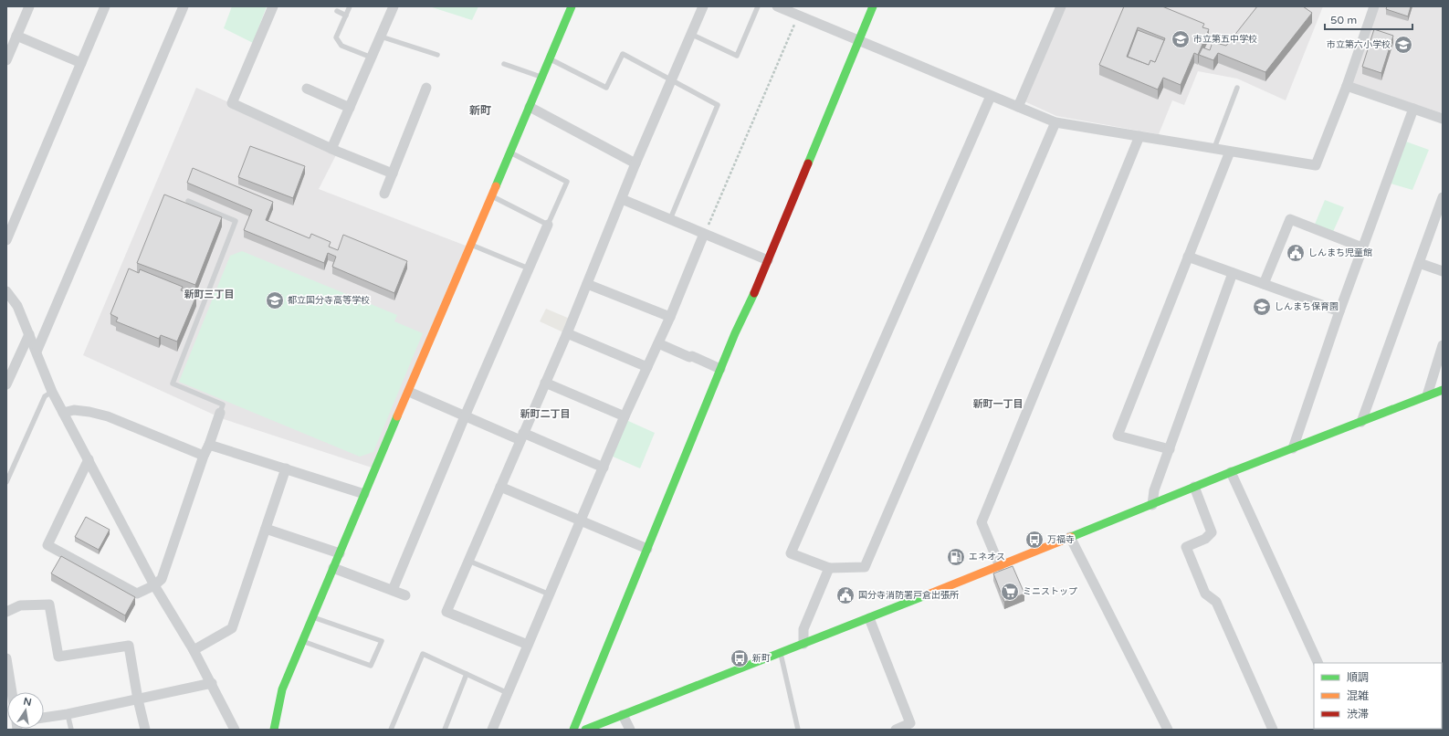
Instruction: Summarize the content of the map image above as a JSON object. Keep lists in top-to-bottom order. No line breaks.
{"districts":["新町","新町三丁目","新町一丁目","新町二丁目"],"places":{"school or university":["市立第五中学校","市立第六小学校","都立国分寺高等学校","しんまち保育園"],"public building":["しんまち児童館","国分寺消防署戸倉出張所"],"bus stop":["万福寺","新町"],"fuel station":["エネオス"],"supermarket":["ミニストップ"]},"legend":["順調","混雑","渋滞"],"scale_bar":"50 m","north":"top"}
